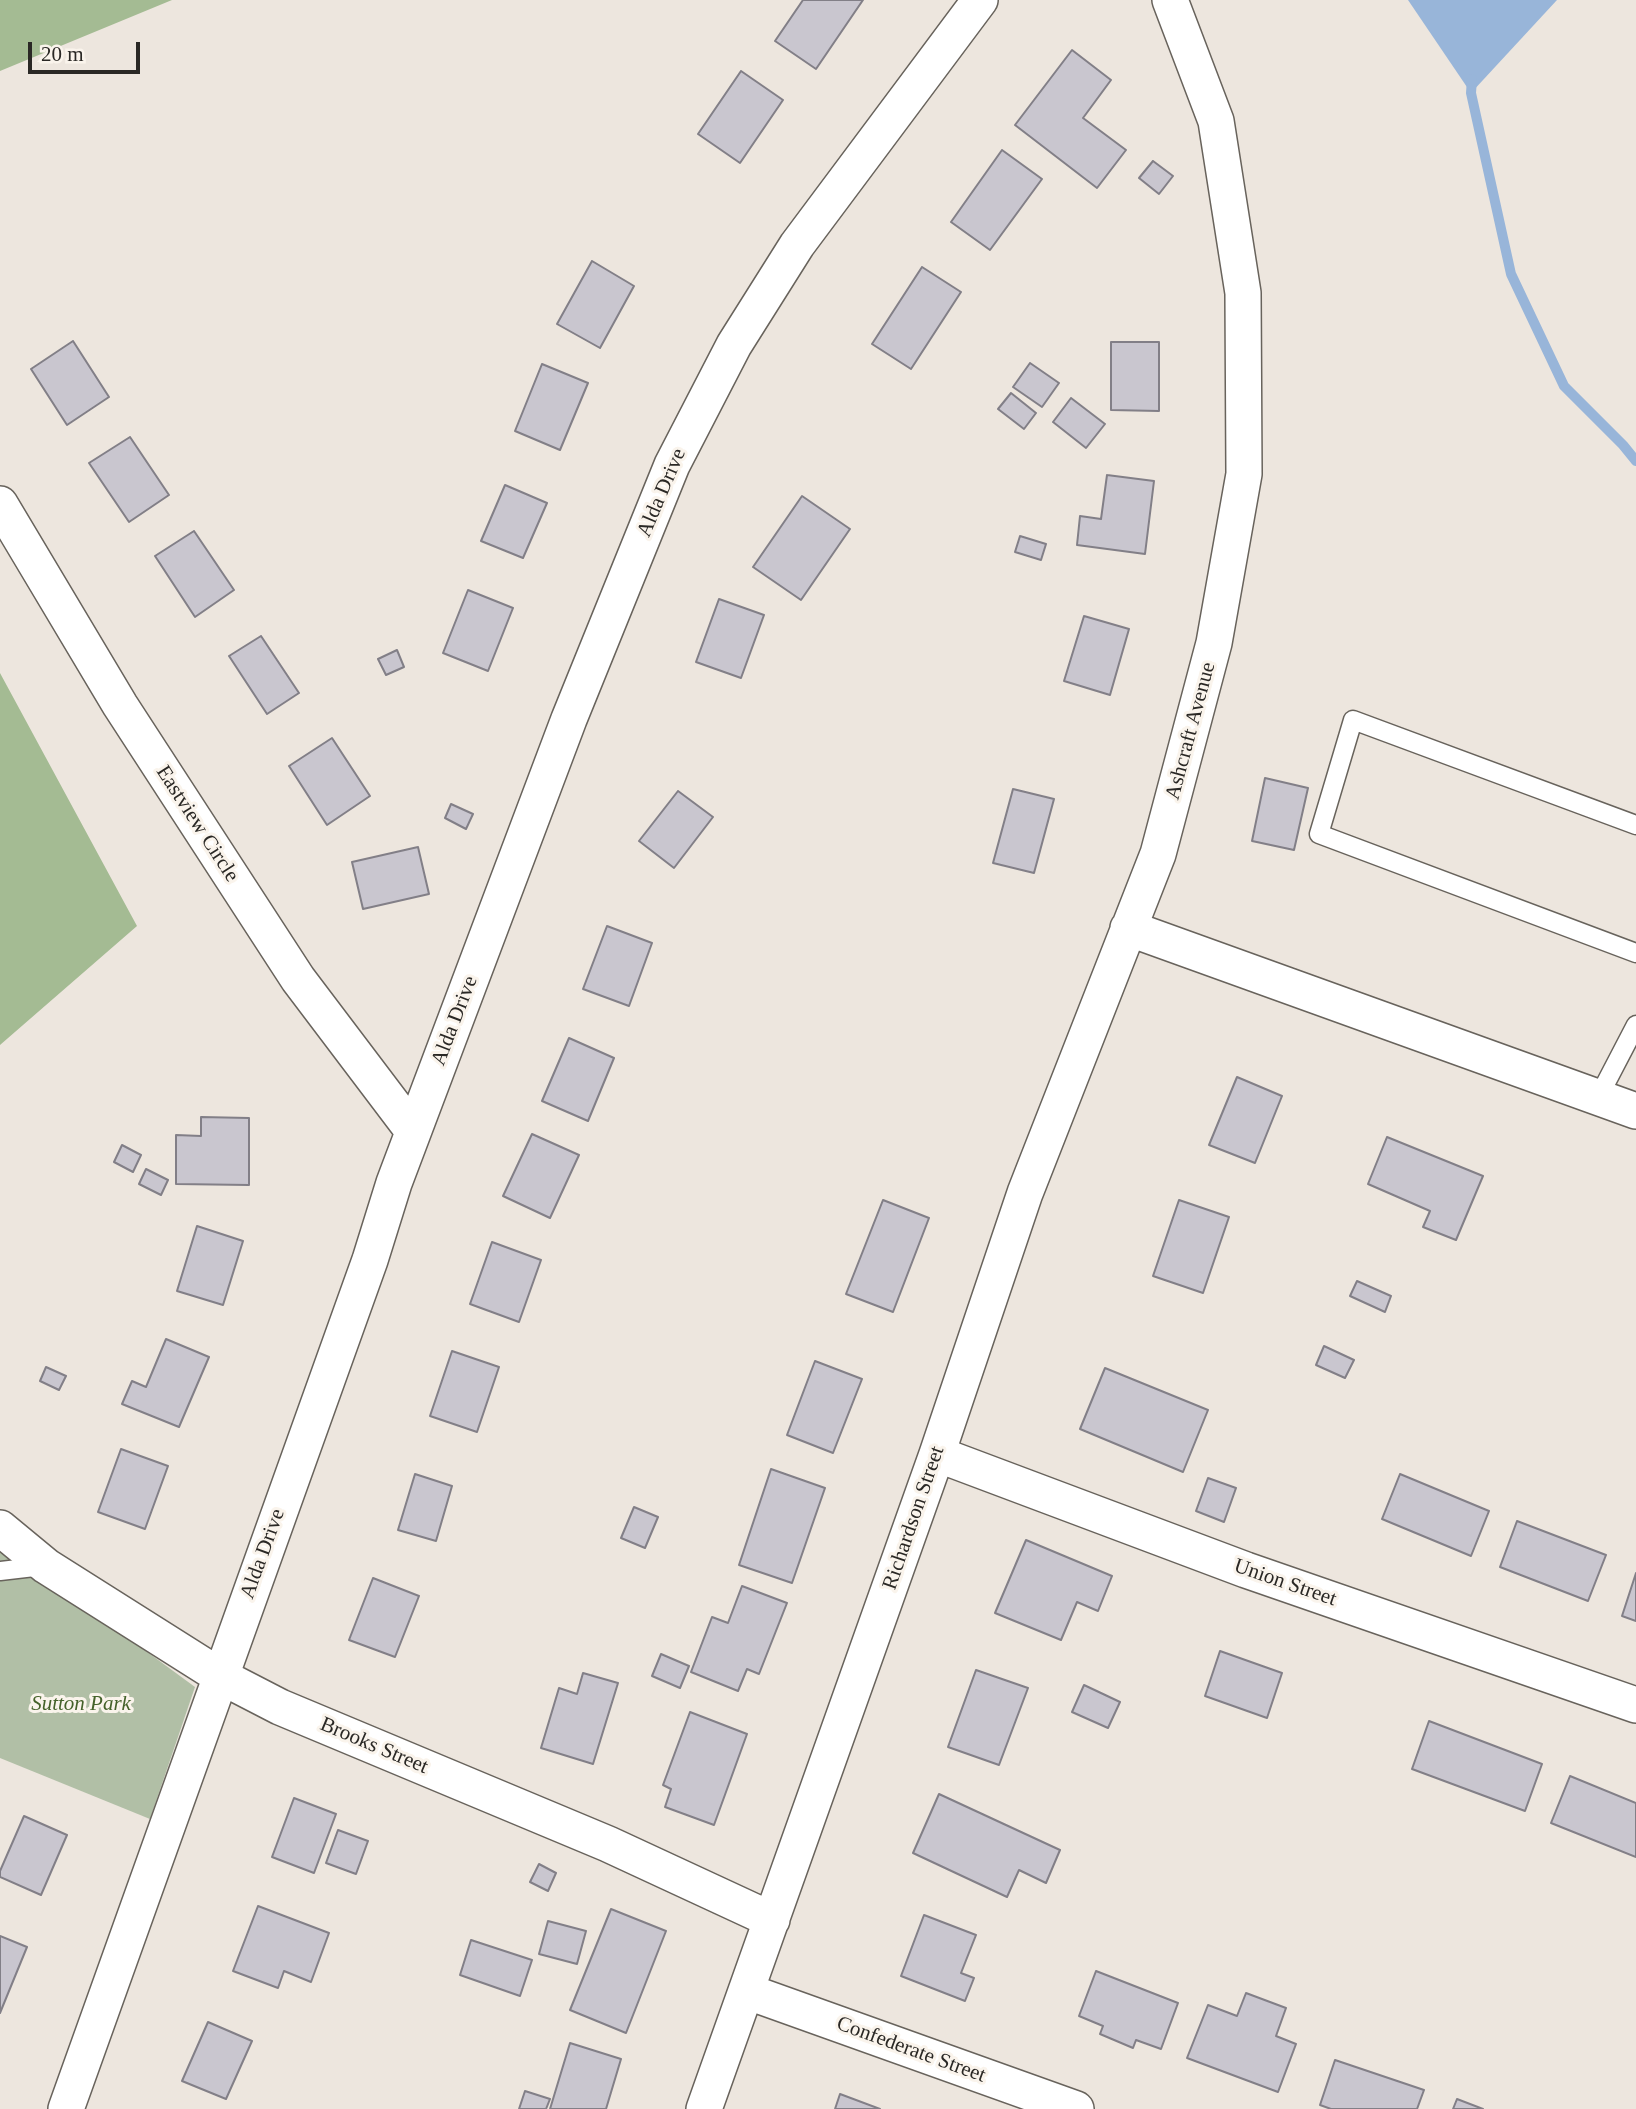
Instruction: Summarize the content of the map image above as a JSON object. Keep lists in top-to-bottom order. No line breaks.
{"streets":{"street":["Alda Drive","Ashcraft Avenue","Eastview Circle","Richardson Street","Union Street","Brooks Street","Confederate Street"]},"crossings":[["Alda Drive","Eastview Circle"],["Alda Drive","Brooks Street"],["Ashcraft Avenue","Richardson Street"],["Richardson Street","Union Street"],["Richardson Street","Brooks Street"],["Richardson Street","Confederate Street"]],"parks":["Sutton Park"],"scale_bar":"20 m"}
